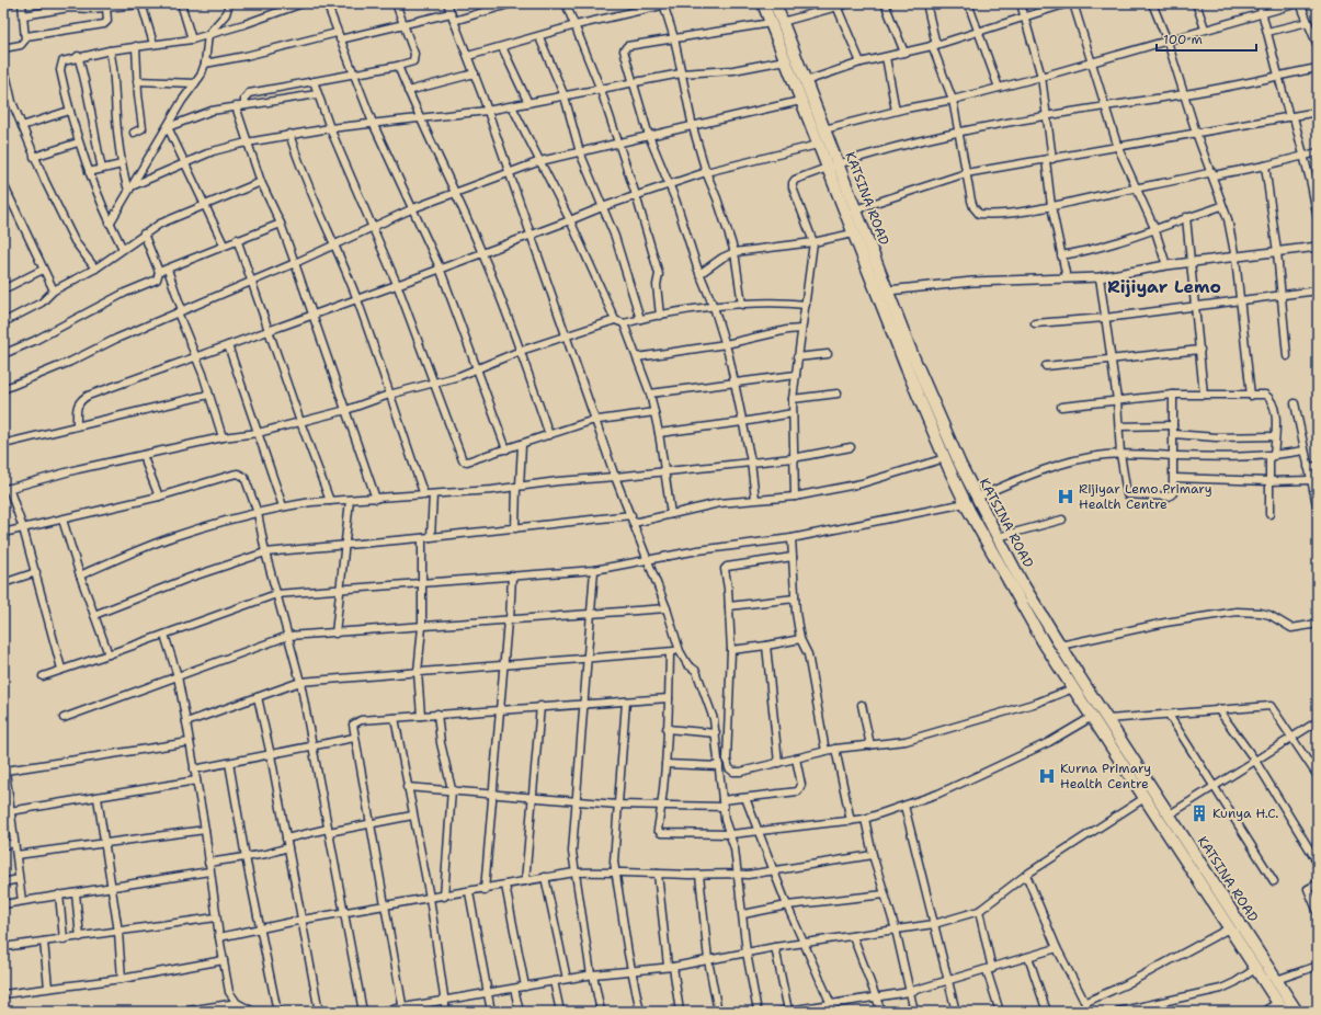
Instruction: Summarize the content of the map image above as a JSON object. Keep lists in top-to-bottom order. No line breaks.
{"streets":{"highway":["KATSINA ROAD"]},"districts":["Rijiyar Lemo"],"places":{"hospital":["Rijiyar Lemo Primary Health Centre","Kurna Primary Health Centre"],"building":["Kunya H.C."]},"scale_bar":"100 m"}
